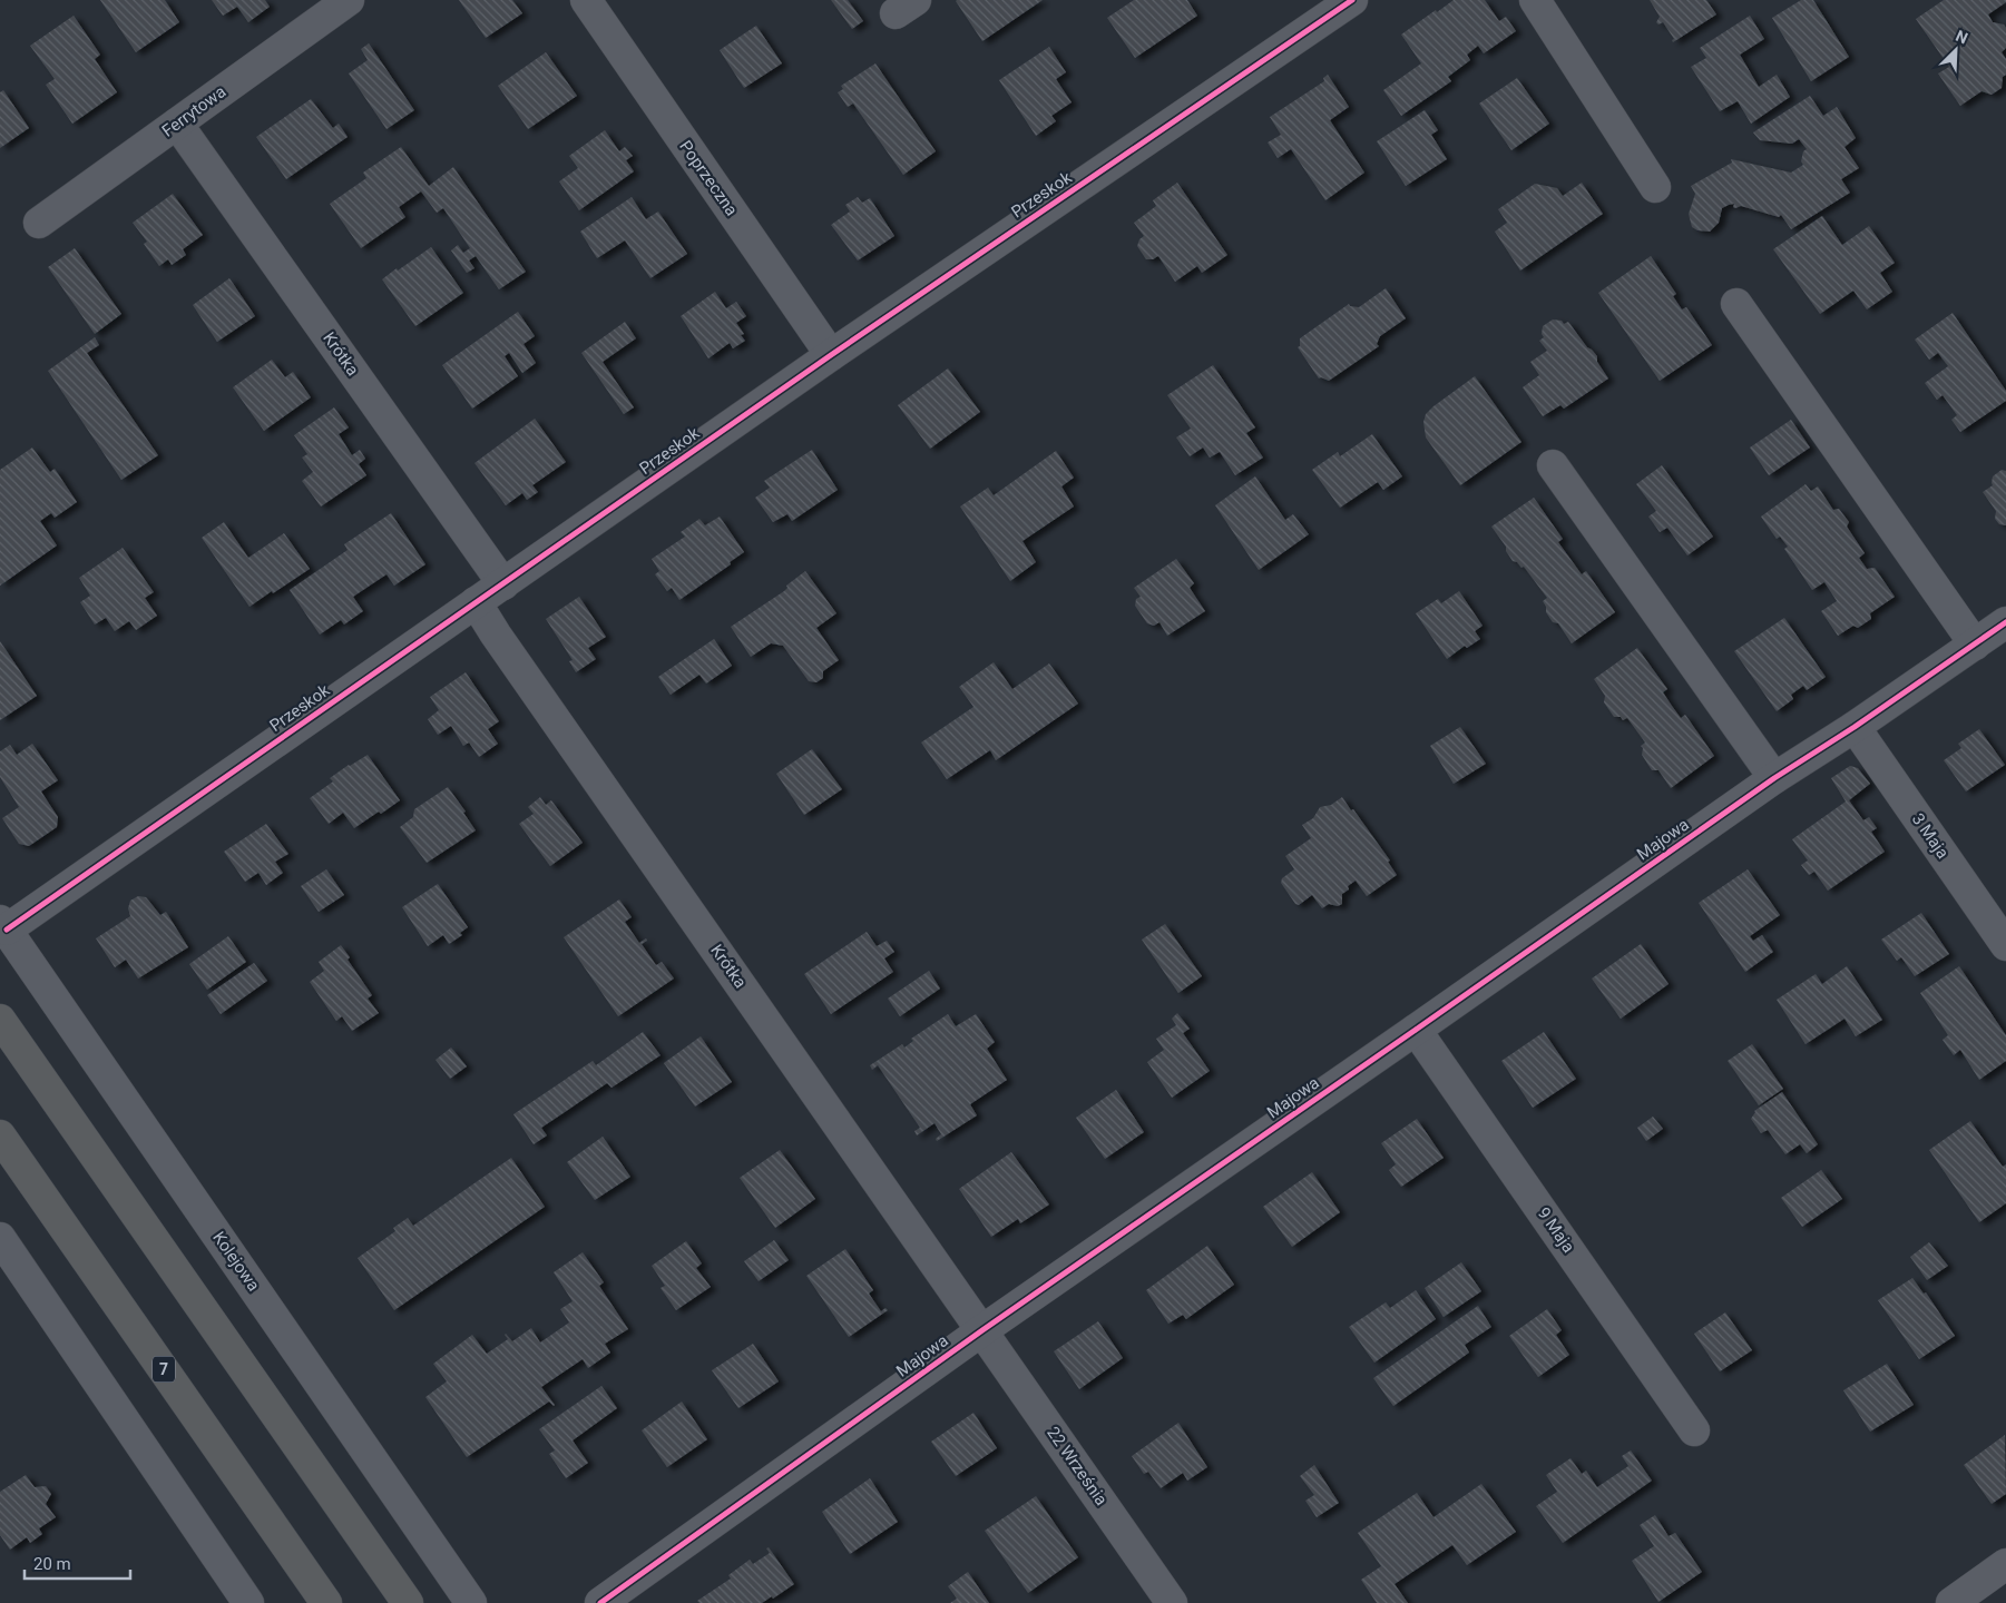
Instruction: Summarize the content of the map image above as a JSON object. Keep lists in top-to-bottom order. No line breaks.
{"streets":{"highway":["7"],"street":["Ferrytowa","Poprzeczna","Przeskok","Krótka","3 Maja","Majowa","9 Maja","Kolejowa","22 Września"]},"crossings":[["Ferrytowa","Krótka"],["Poprzeczna","Przeskok"],["Przeskok","Krótka"],["Przeskok","Kolejowa"],["Krótka","Majowa"],["Krótka","22 Września"],["3 Maja","Majowa"],["Majowa","9 Maja"],["Majowa","22 Września"]],"scale_bar":"20 m","north":"top right"}
